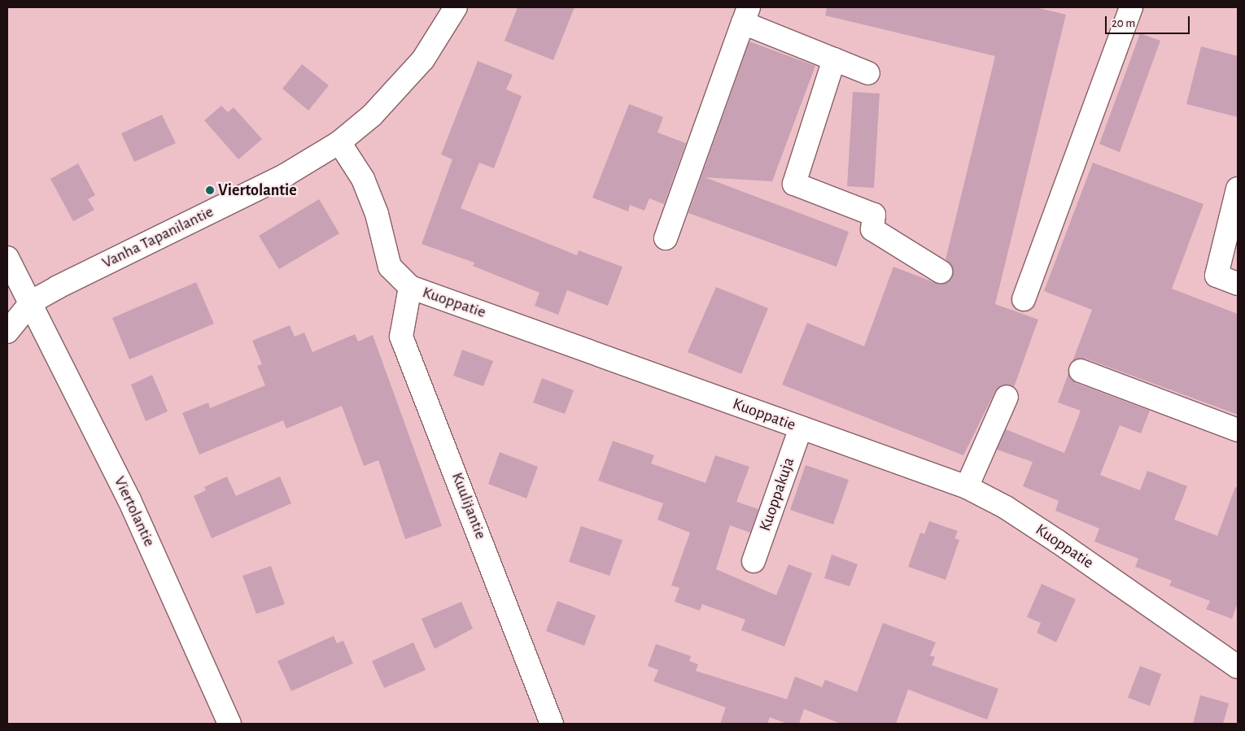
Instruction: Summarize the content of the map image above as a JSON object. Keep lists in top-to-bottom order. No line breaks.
{"streets":{"street":["Vanha Tapanilantie","Kuoppatie","Kuoppakuja","Kuulijantie","Viertolantie"]},"crossings":[["Vanha Tapanilantie","Kuoppatie"],["Vanha Tapanilantie","Viertolantie"],["Kuoppatie","Kuoppakuja"],["Kuoppatie","Kuulijantie"]],"places":["Viertolantie"],"scale_bar":"20 m"}
